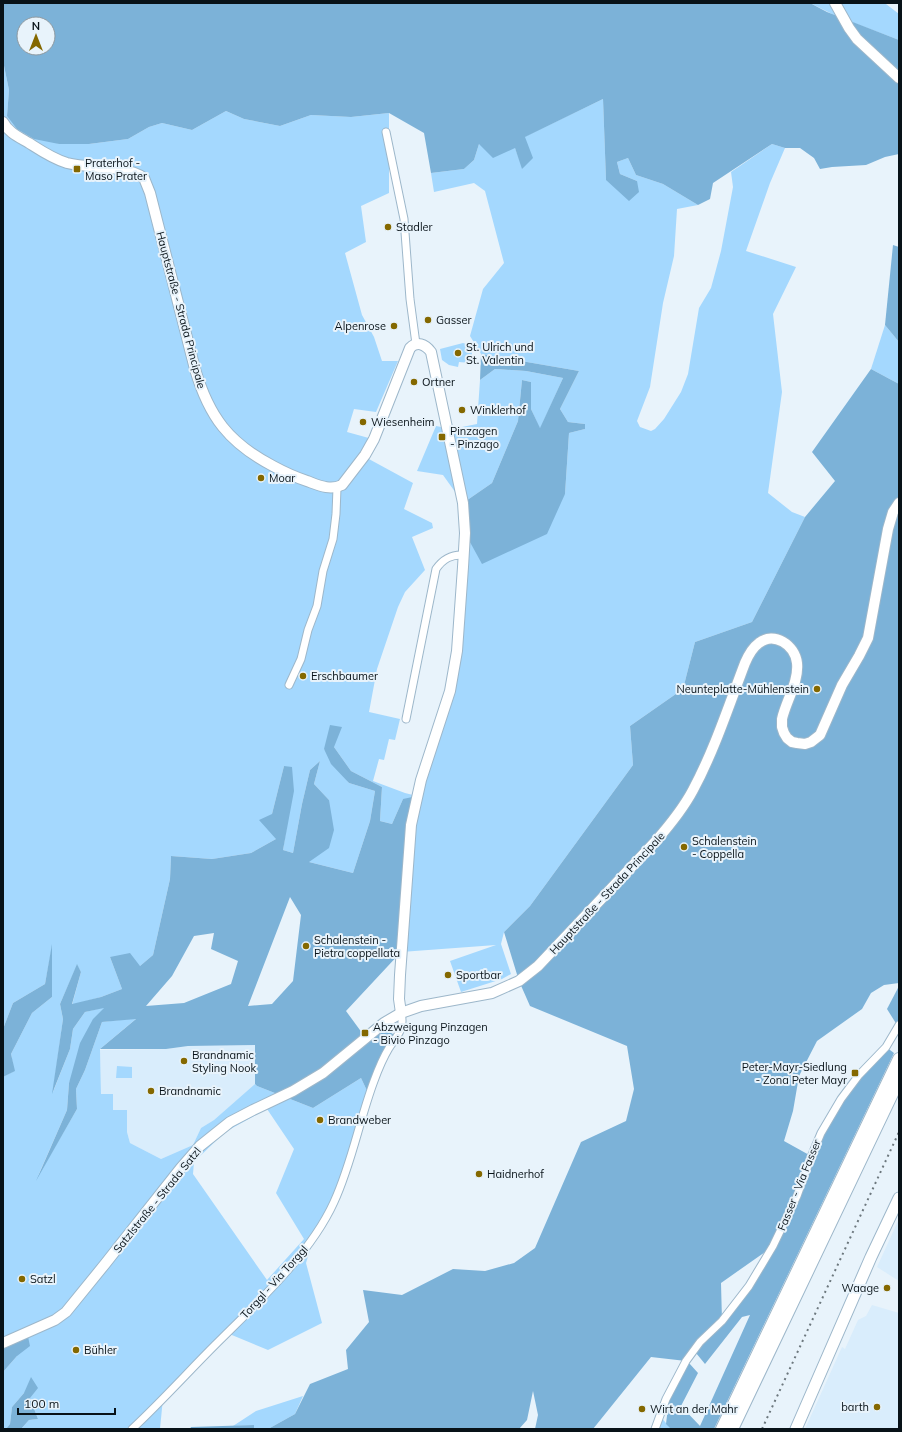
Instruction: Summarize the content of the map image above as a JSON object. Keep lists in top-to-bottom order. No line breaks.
{"streets":{"street":["Hauptstraße - Strada Principale","Fasser - Via Fasser","Satzlstraße - Strada Satzl","Torggl - Via Torggl"]},"crossings":[["Hauptstraße - Strada Principale","Satzlstraße - Strada Satzl"],["Hauptstraße - Strada Principale","Torggl - Via Torggl"],["Satzlstraße - Strada Satzl","Torggl - Via Torggl"]],"places":{"transit":["Praterhof - Maso Prater","Pinzagen - Pinzago","Abzweigung Pinzagen - Bivio Pinzago","Peter-Mayr-Siedlung - Zona Peter Mayr"],"other":["Stadler","Gasser","Alpenrose","St. Ulrich und St. Valentin","Ortner","Winklerhof","Wiesenheim","Moar","Erschbaumer","Neunteplatte-Mühlenstein","Schalenstein - Coppella","Schalenstein - Pietra coppellata","Sportbar","Brandnamic Styling Nook","Brandnamic","Brandweber","Haidnerhof","Satzl","Waage","Bühler","barth","Wirt an der Mahr"]},"scale_bar":"100 m","north":"top"}
